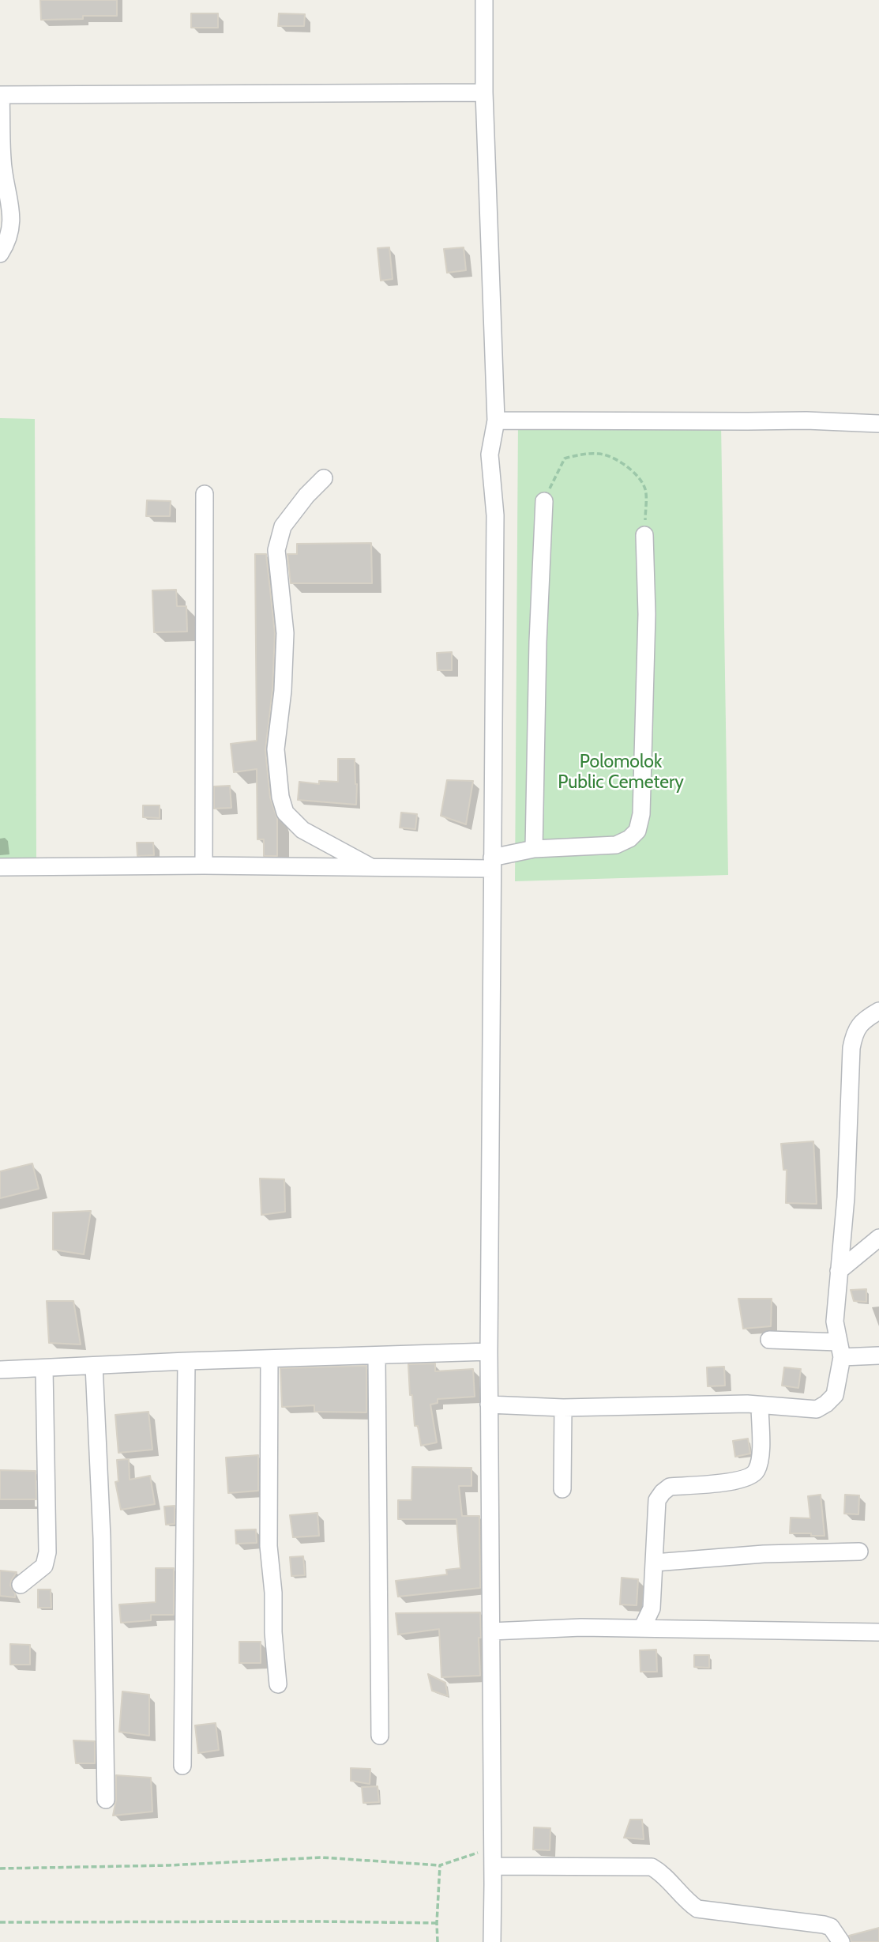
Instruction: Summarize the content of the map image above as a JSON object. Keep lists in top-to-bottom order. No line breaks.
{"parks":["Polomolok Public Cemetery"]}
